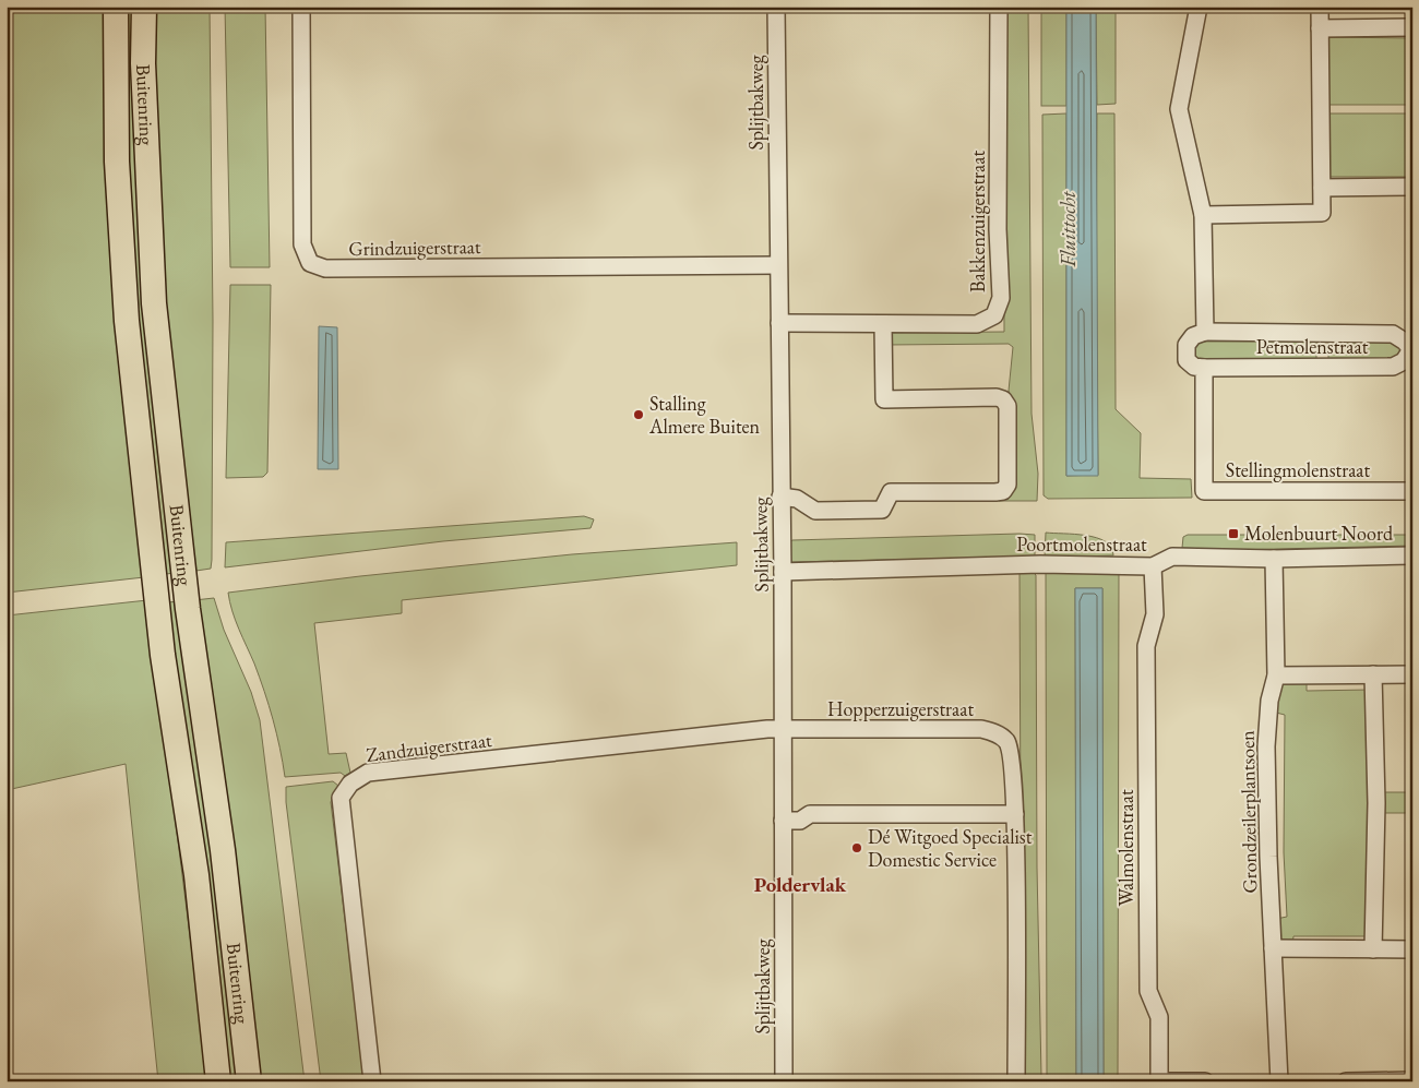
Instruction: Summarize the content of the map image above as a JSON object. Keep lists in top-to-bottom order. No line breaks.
{"streets":{"highway":["Buitenring"],"street":["Splijtbakweg","Bakkenzuigerstraat","Grindzuigerstraat","Petmolenstraat","Stellingmolenstraat","Poortmolenstraat","Hopperzuigerstraat","Zandzuigerstraat","Grondzeilerplantsoen","Walmolenstraat"]},"crossings":[["Splijtbakweg","Bakkenzuigerstraat"],["Splijtbakweg","Grindzuigerstraat"],["Splijtbakweg","Poortmolenstraat"],["Splijtbakweg","Hopperzuigerstraat"],["Splijtbakweg","Zandzuigerstraat"],["Petmolenstraat","Stellingmolenstraat"],["Poortmolenstraat","Grondzeilerplantsoen"],["Poortmolenstraat","Walmolenstraat"],["Hopperzuigerstraat","Zandzuigerstraat"]],"districts":["Poldervlak"],"water":["Fluittocht"],"places":{"other":["Stalling Almere Buiten","Dé Witgoed Specialist Domestic Service"],"transit":["Molenbuurt Noord"]}}
